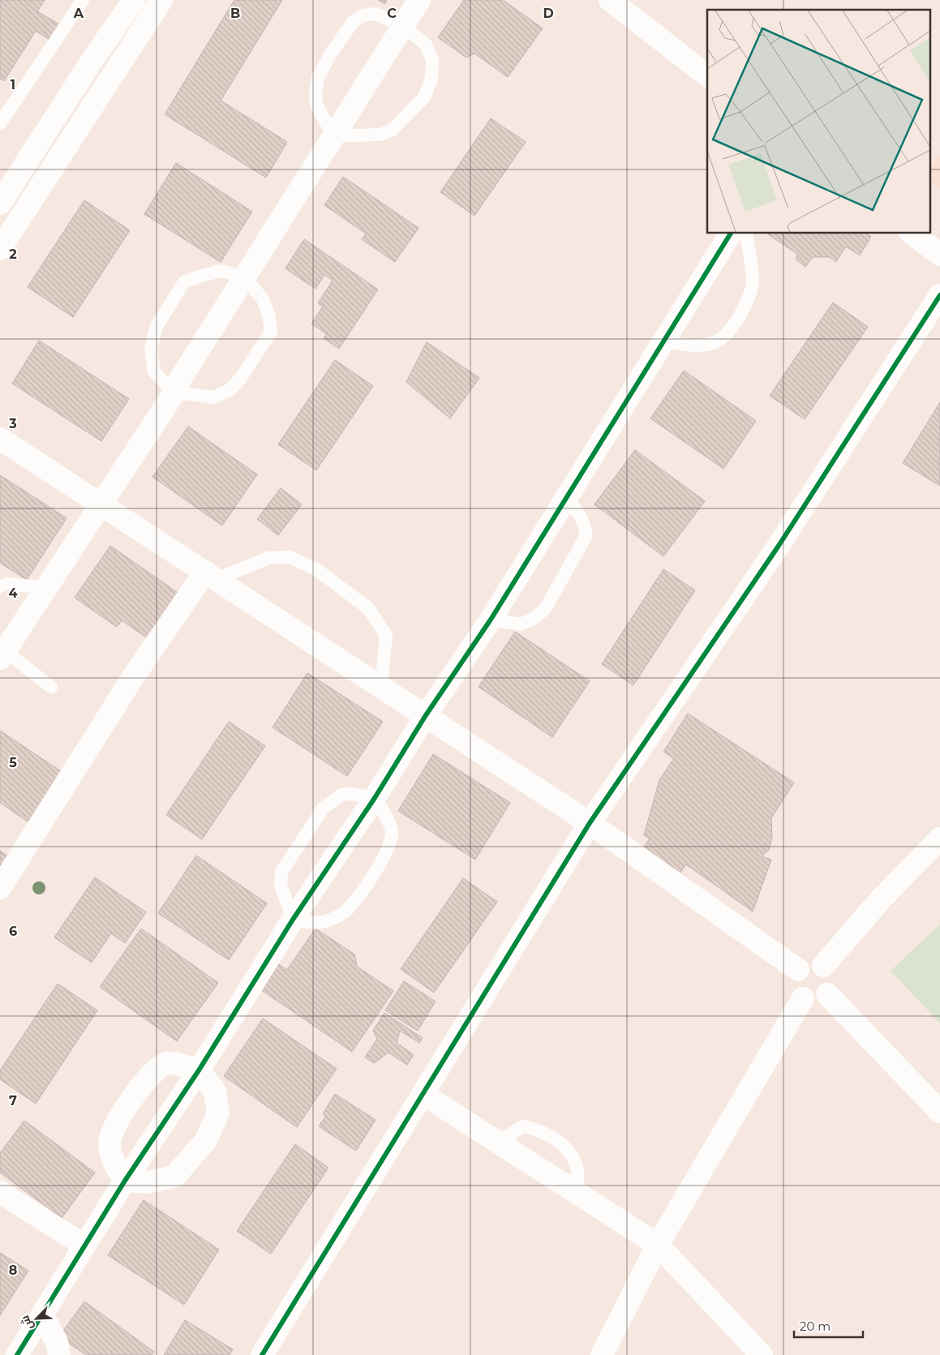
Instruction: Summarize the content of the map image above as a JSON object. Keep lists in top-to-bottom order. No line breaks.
{"scale_bar":"20 m","north":"bottom left","grid":{"columns":["A","B","C","D"],"rows":["1","2","3","4","5","6","7","8"]}}
